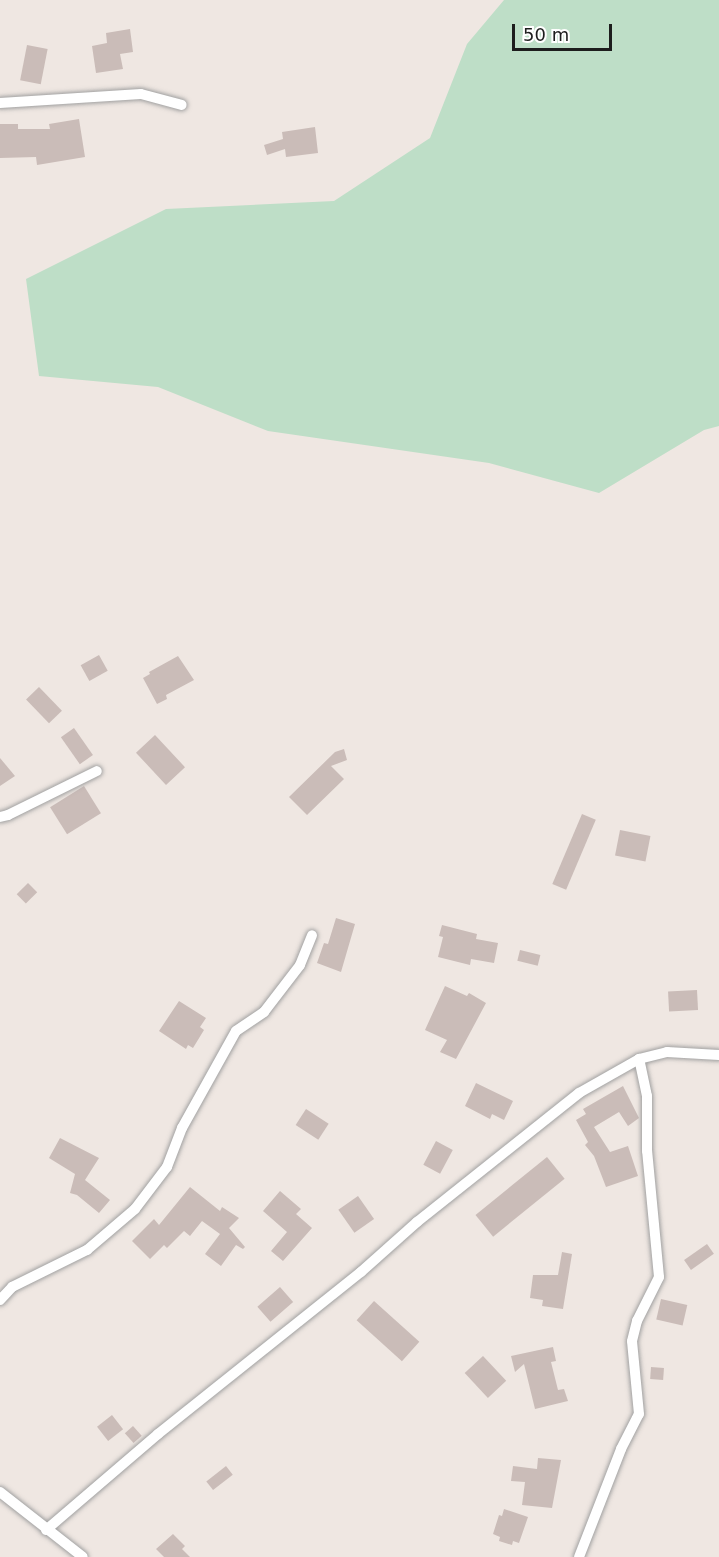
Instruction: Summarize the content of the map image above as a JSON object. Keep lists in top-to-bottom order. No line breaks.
{"scale_bar":"50 m"}
